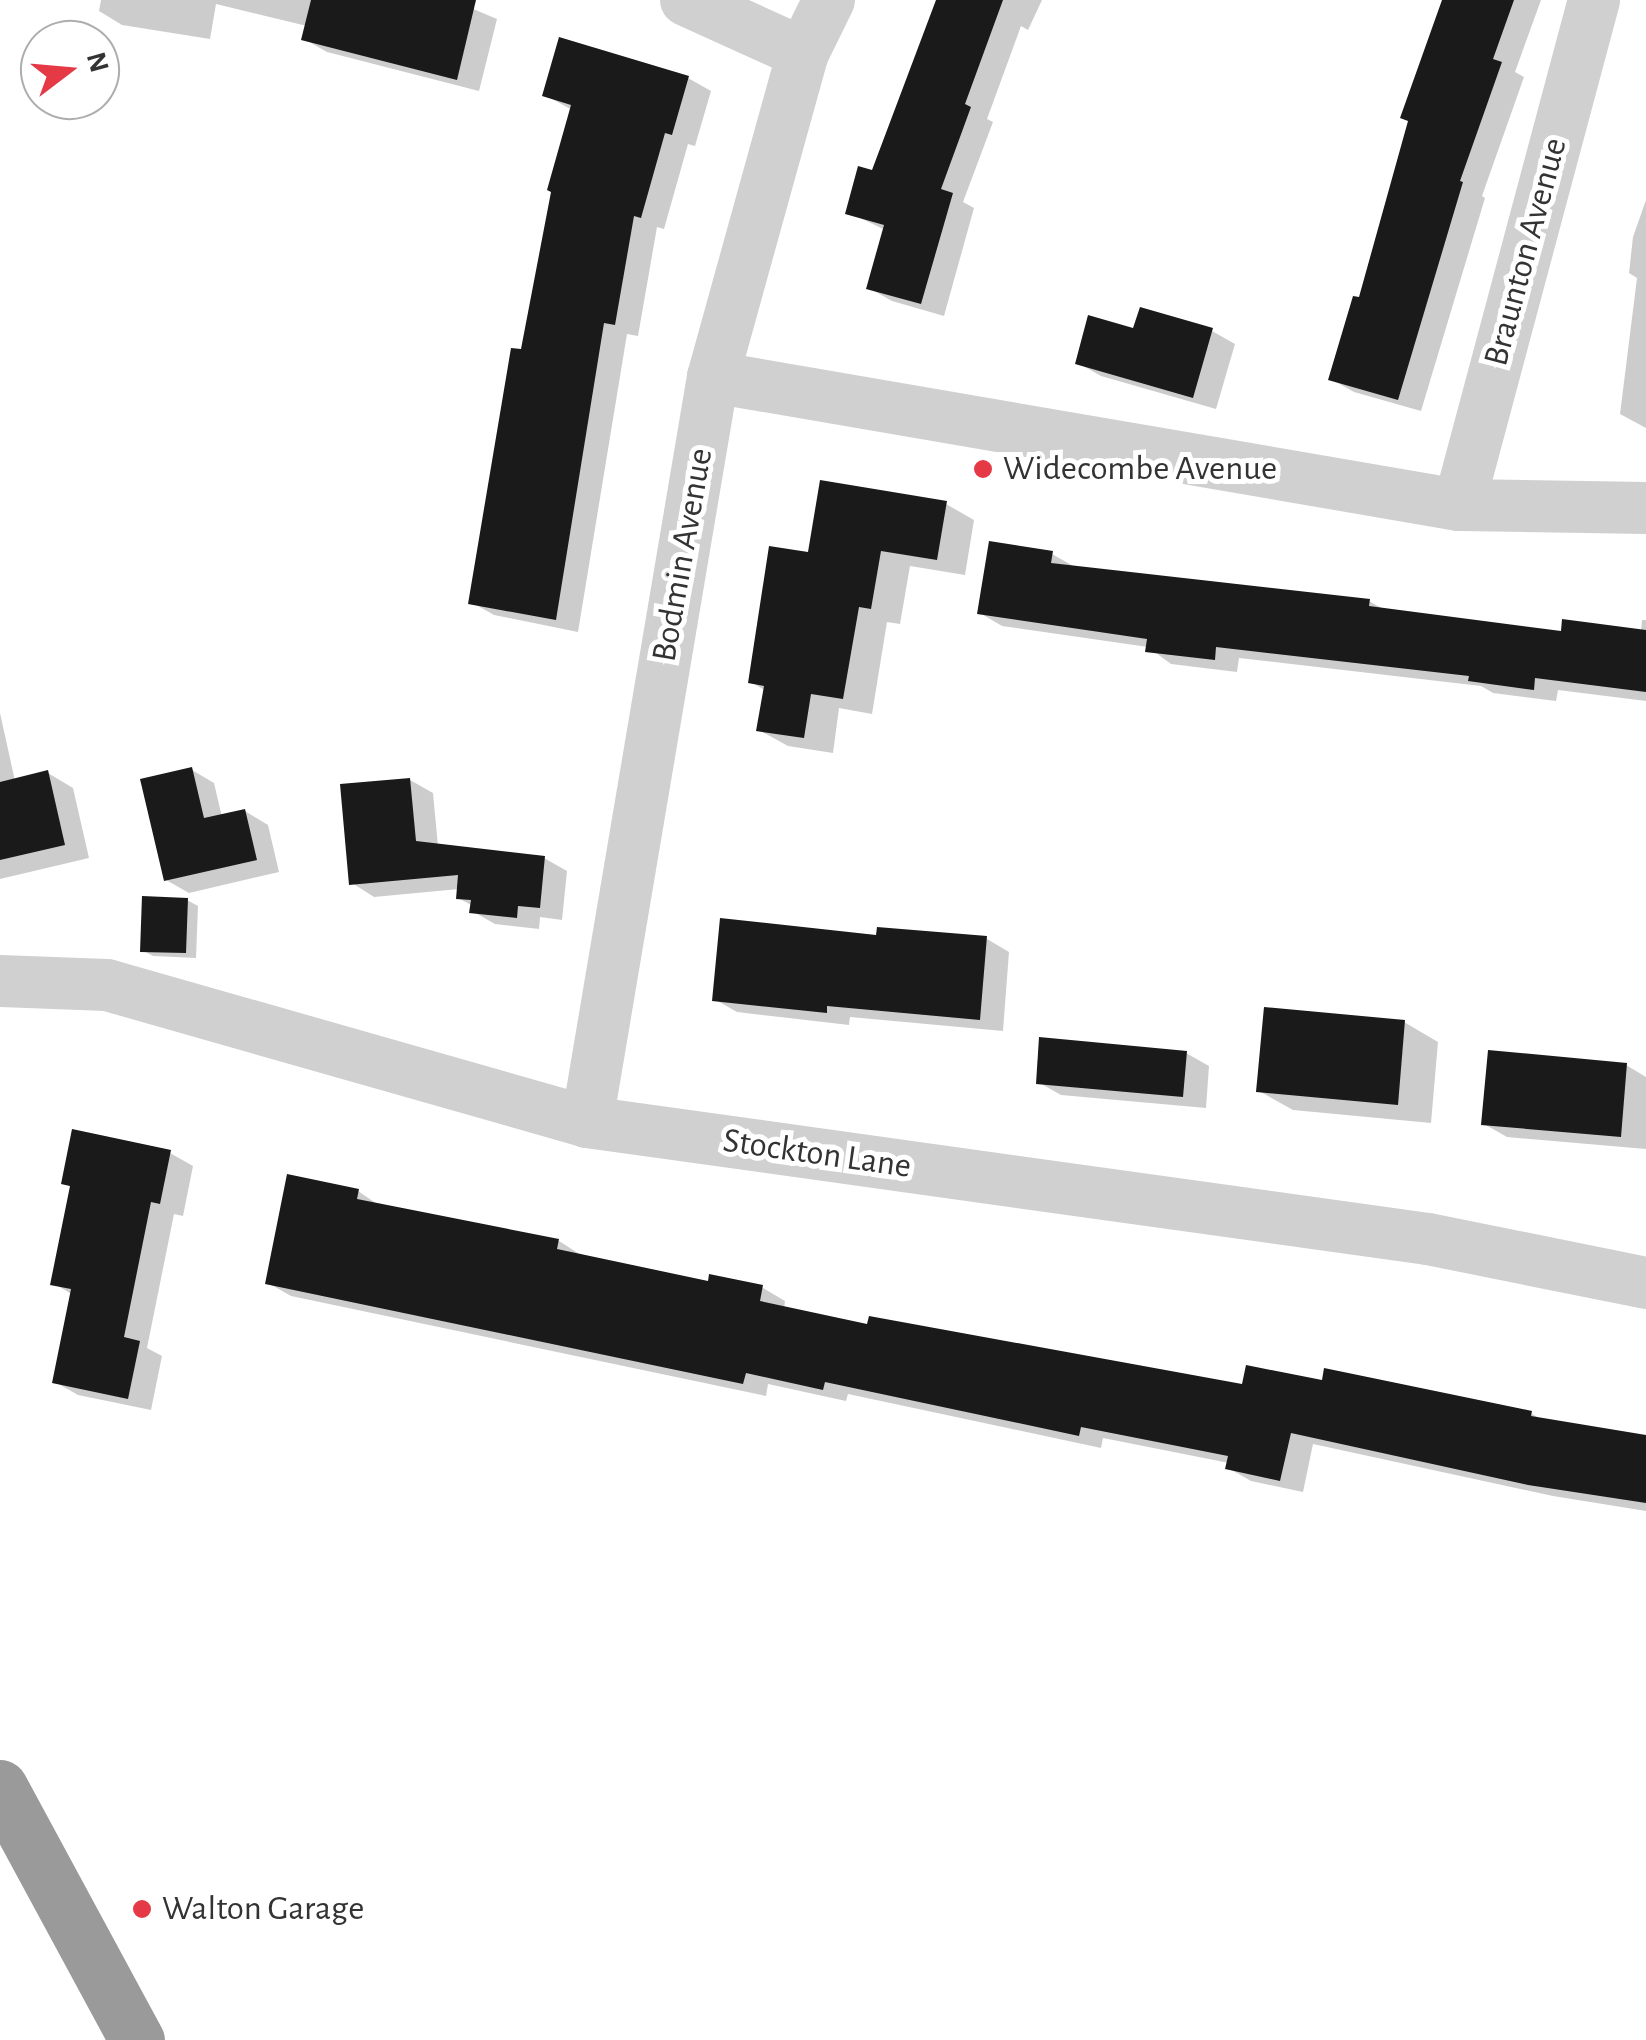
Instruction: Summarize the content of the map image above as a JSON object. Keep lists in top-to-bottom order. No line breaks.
{"streets":{"street":["Braunton Avenue","Bodmin Avenue","Stockton Lane"]},"crossings":[["Bodmin Avenue","Stockton Lane"]],"places":["Widecombe Avenue","Walton Garage"],"north":"right"}
